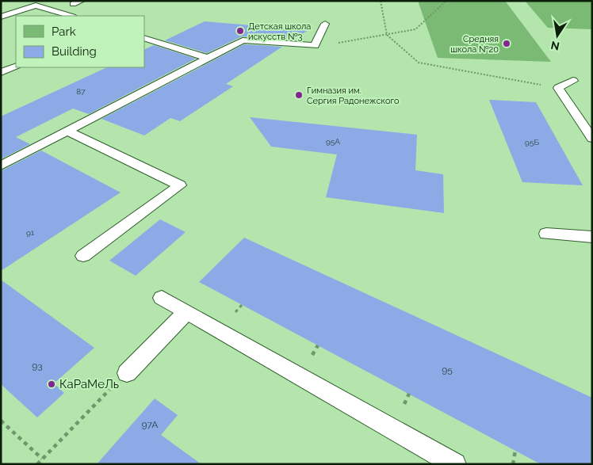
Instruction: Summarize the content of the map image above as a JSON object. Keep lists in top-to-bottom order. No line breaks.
{"places":["Детская школа искусств №3","Средняя школа №20","Гимназия им. Сергия Радонежского","КаРаМеЛь"],"house_numbers":["87","95А","95Б","91","93","95","97А"],"legend":["Park","Building"],"north":"bottom"}
